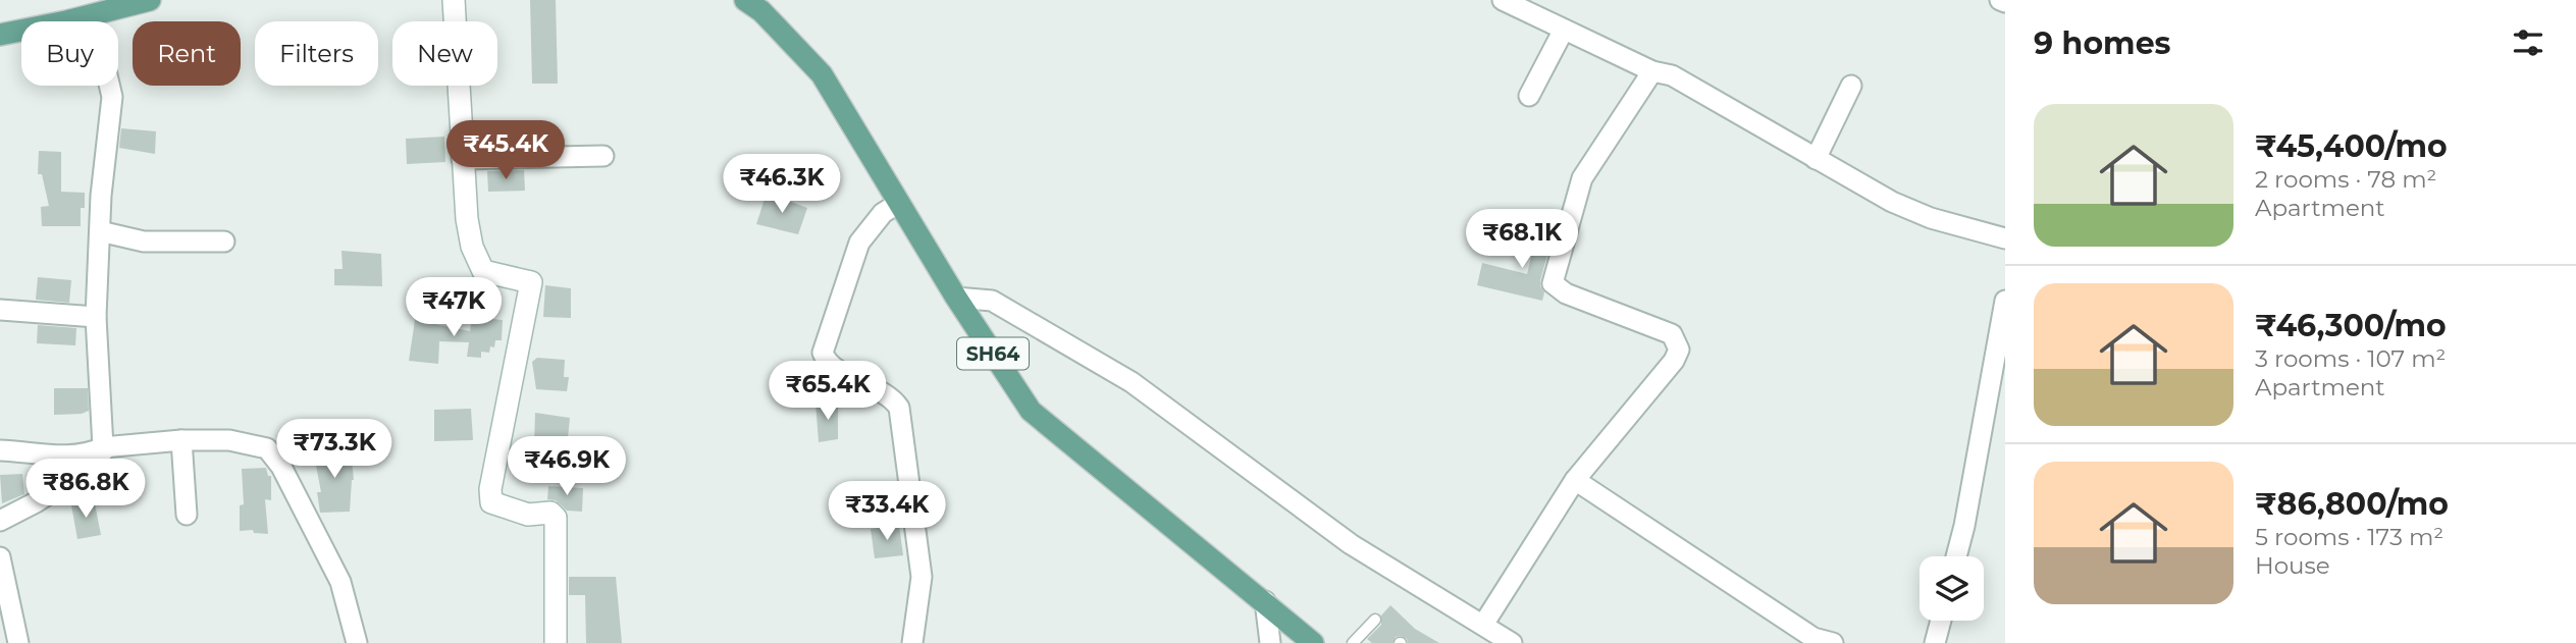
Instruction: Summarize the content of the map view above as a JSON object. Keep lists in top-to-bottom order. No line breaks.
{"streets":{"main road":["SH64"]},"page":{"heading":"9 homes","chip":["Buy","Rent","Filters","New"],"list":[{"name":"₹45,400/mo","note":"2 rooms · 78 m² · Apartment"},{"name":"₹46,300/mo","note":"3 rooms · 107 m² · Apartment"},{"name":"₹86,800/mo","note":"5 rooms · 173 m² · House"}],"price":["₹45.4K","₹46.3K","₹68.1K","₹47K","₹65.4K","₹73.3K","₹46.9K","₹86.8K","₹33.4K"]}}
